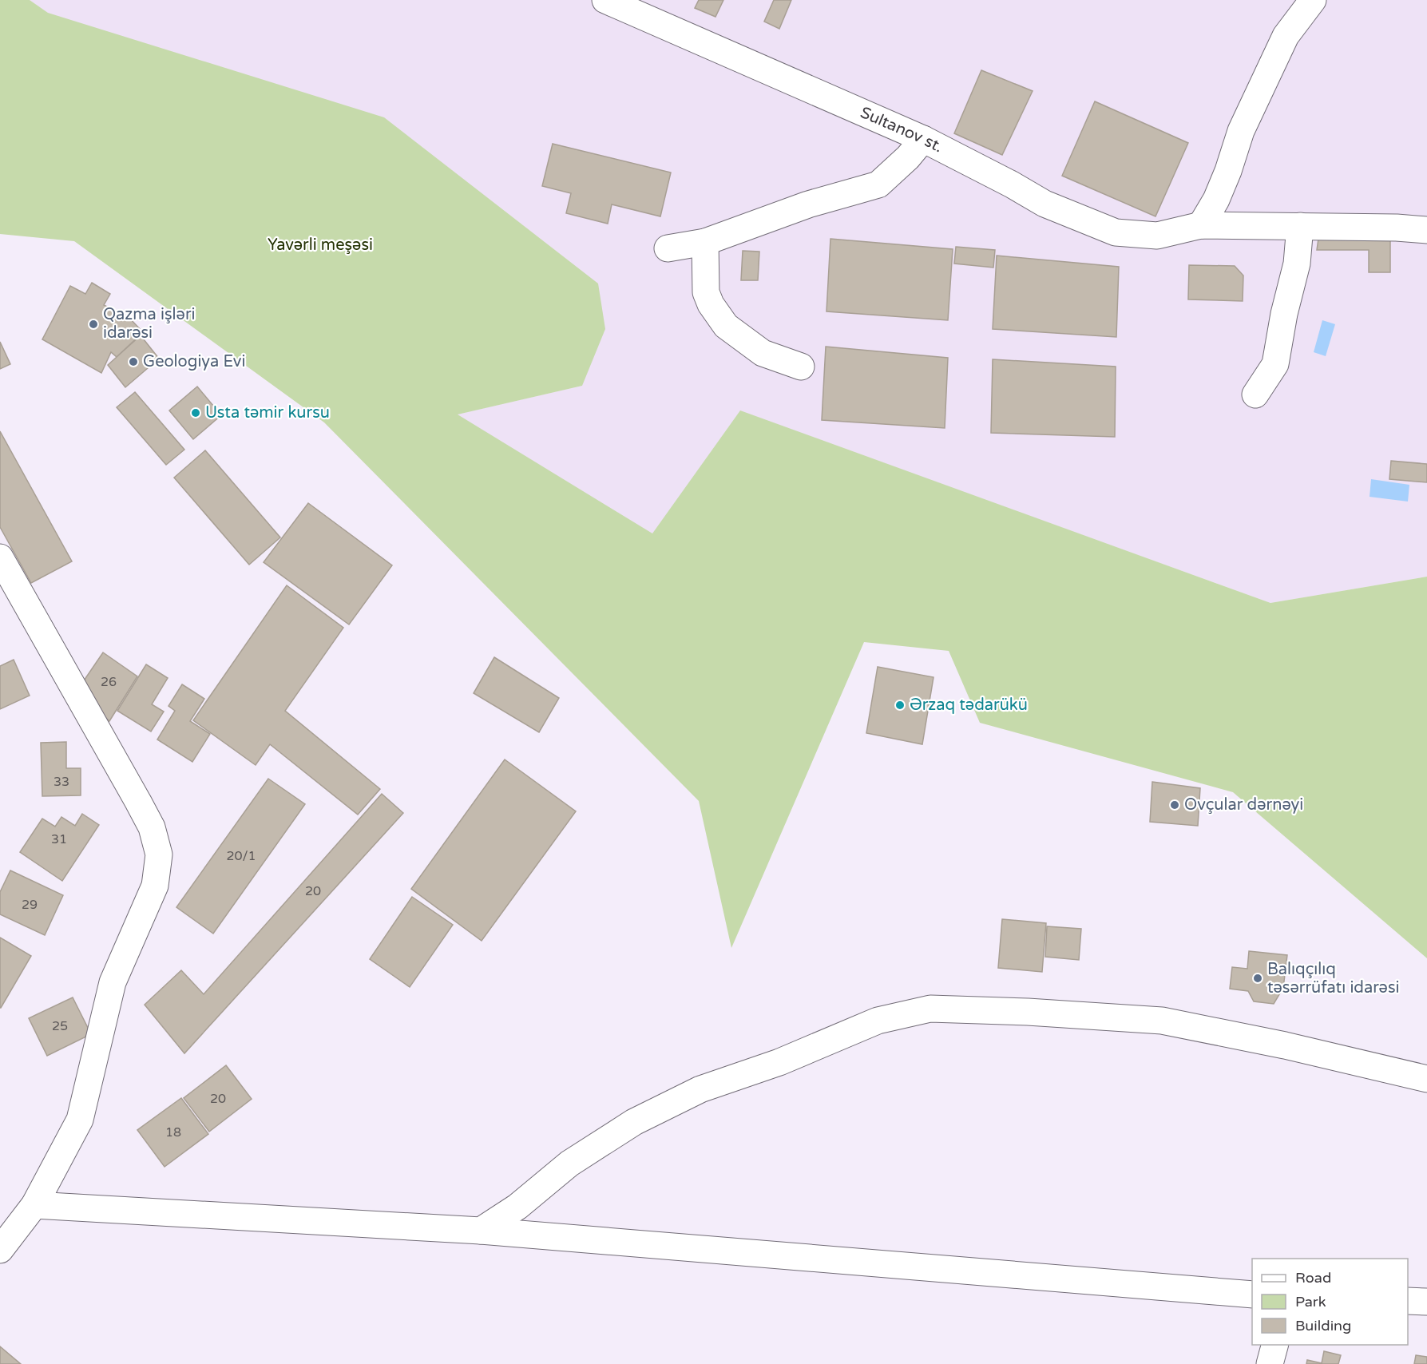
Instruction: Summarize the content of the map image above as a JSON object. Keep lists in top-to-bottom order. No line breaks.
{"streets":{"street":["Sultanov st."]},"parks":["Yavərli meşəsi"],"places":["Qazma işləri idarəsi","Geologiya Evi","Usta təmir kursu","Ərzaq tədarükü","Ovçular dərnəyi","Balıqçılıq təsərrüfatı idarəsi"],"house_numbers":["26","33","31","20/1","20","29","25","20","18"],"legend":["Road","Park","Building"]}
